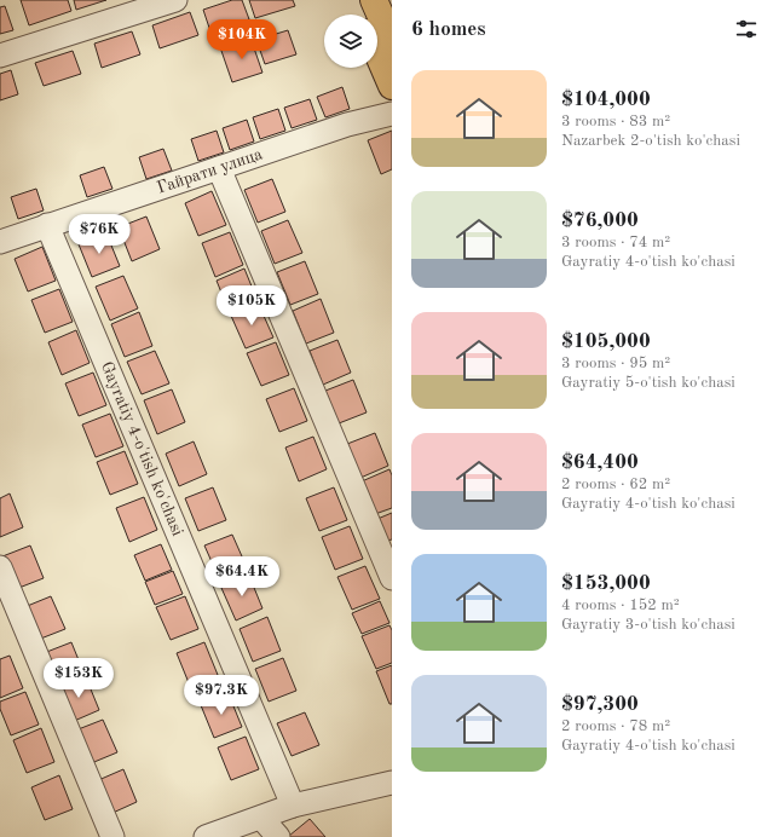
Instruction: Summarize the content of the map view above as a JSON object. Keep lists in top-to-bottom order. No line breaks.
{"streets":{"street":["Гайрати улица","Gayratiy 4-o'tish ko'chasi"]},"crossings":[["Гайрати улица","Gayratiy 4-o'tish ko'chasi"]],"page":{"heading":"6 homes","price":["$104K","$76K","$105K","$64.4K","$153K","$97.3K"],"list":[{"name":"$104,000","note":"3 rooms · 83 m² · Nazarbek 2-o'tish ko'chasi"},{"name":"$76,000","note":"3 rooms · 74 m² · Gayratiy 4-o'tish ko'chasi"},{"name":"$105,000","note":"3 rooms · 95 m² · Gayratiy 5-o'tish ko'chasi"},{"name":"$64,400","note":"2 rooms · 62 m² · Gayratiy 4-o'tish ko'chasi"},{"name":"$153,000","note":"4 rooms · 152 m² · Gayratiy 3-o'tish ko'chasi"},{"name":"$97,300","note":"2 rooms · 78 m² · Gayratiy 4-o'tish ko'chasi"}]}}
